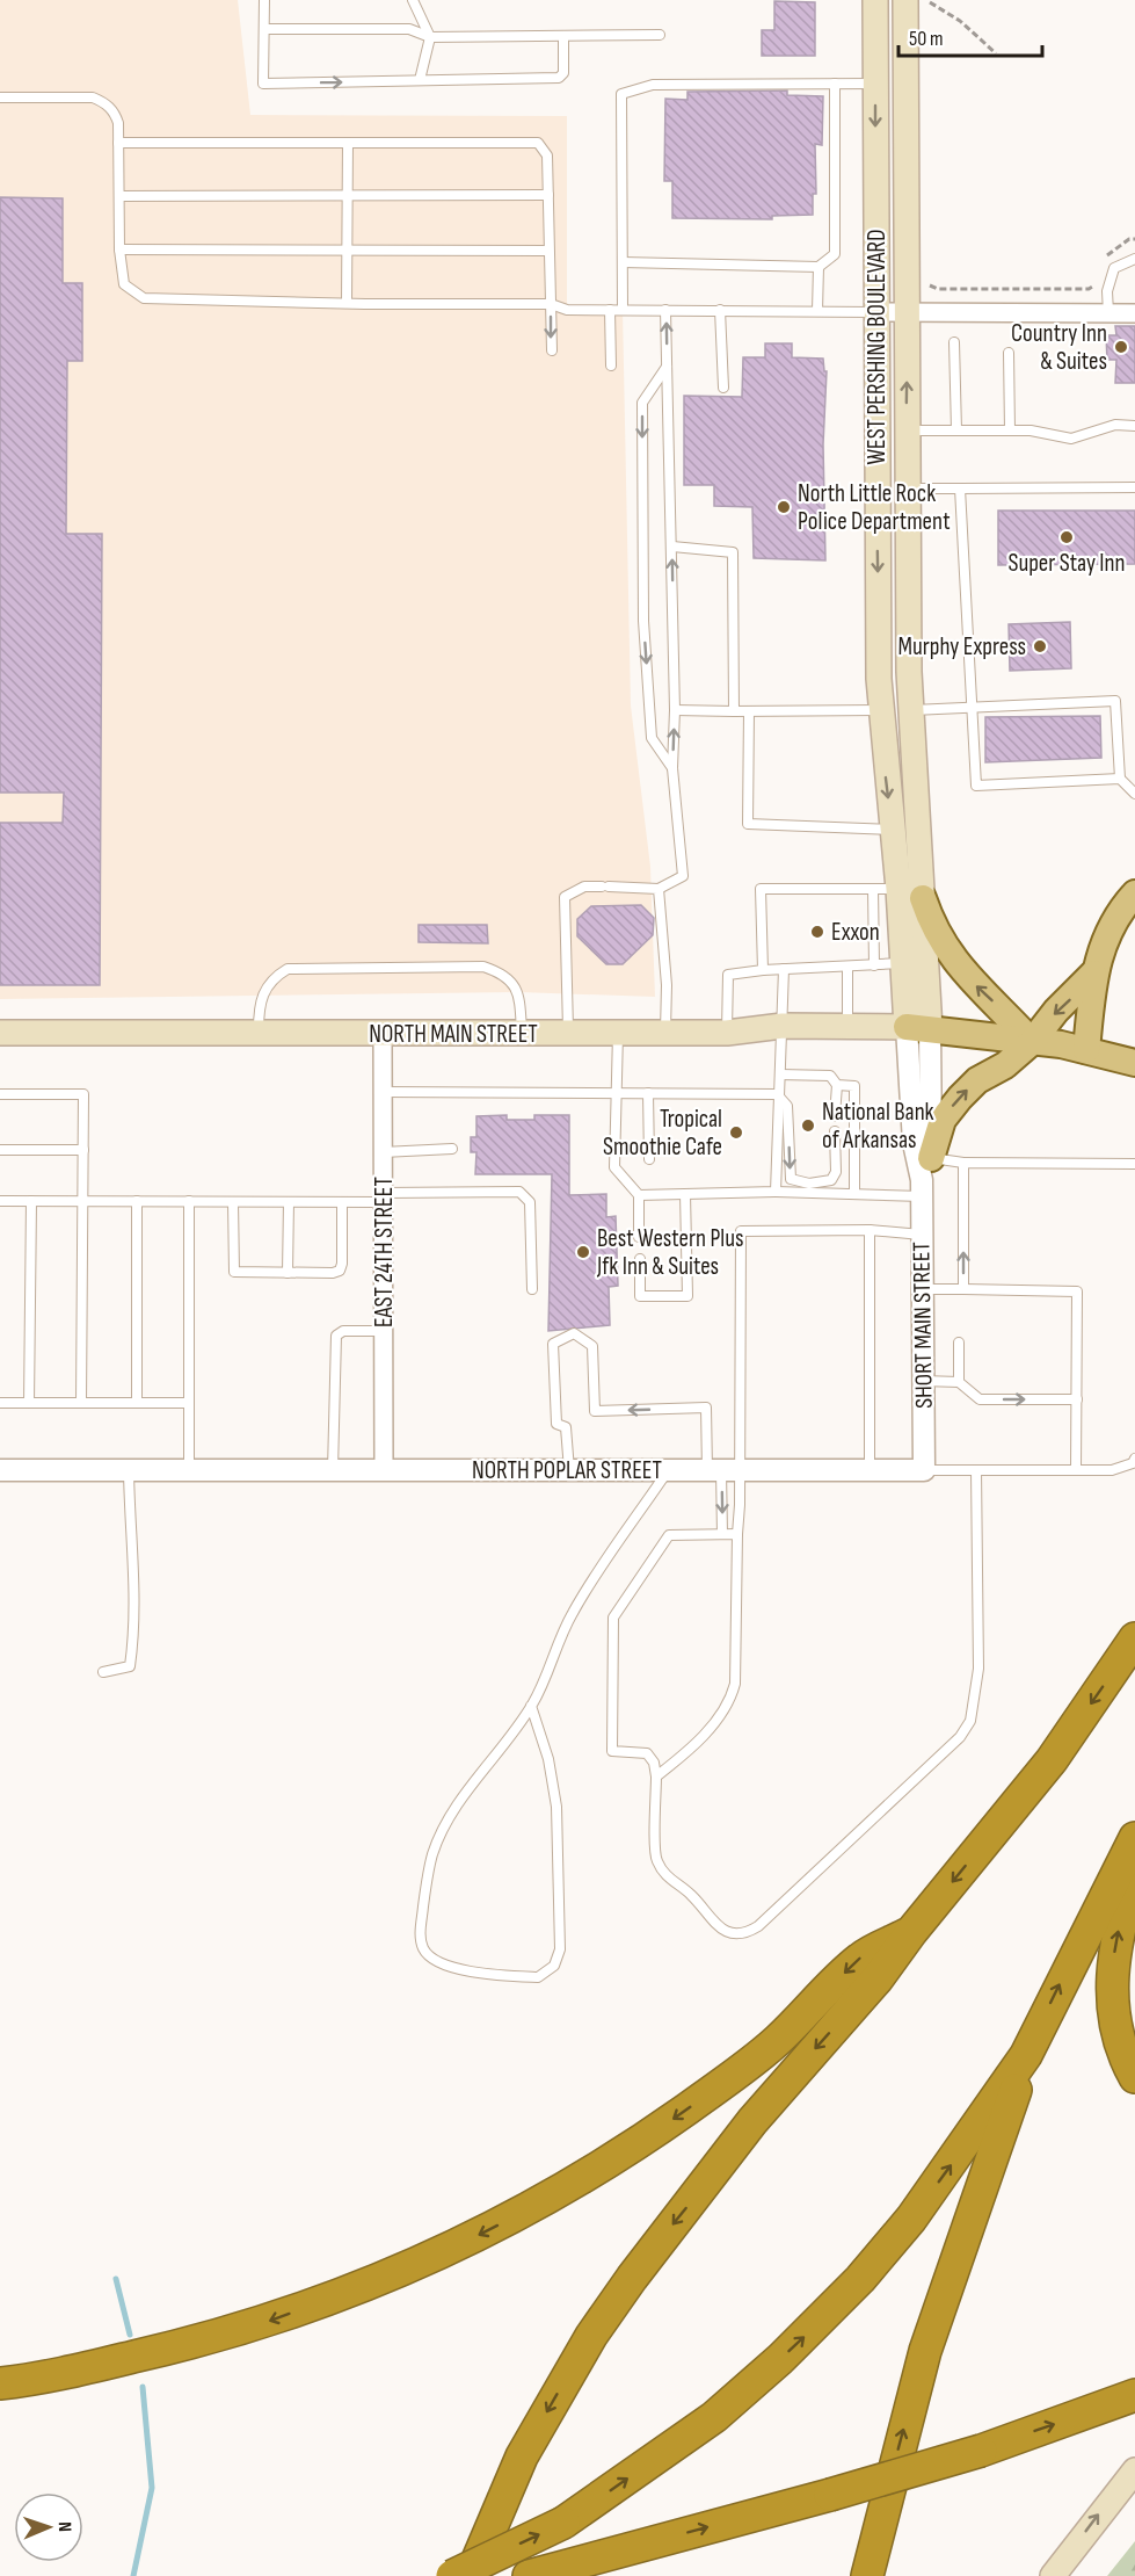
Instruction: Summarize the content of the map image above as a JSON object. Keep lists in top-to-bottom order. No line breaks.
{"streets":{"main road":["WEST PERSHING BOULEVARD","NORTH MAIN STREET"],"street":["EAST 24TH STREET","SHORT MAIN STREET","NORTH POPLAR STREET"]},"crossings":[["WEST PERSHING BOULEVARD","NORTH MAIN STREET"],["WEST PERSHING BOULEVARD","SHORT MAIN STREET"],["NORTH MAIN STREET","EAST 24TH STREET"],["NORTH MAIN STREET","SHORT MAIN STREET"],["EAST 24TH STREET","NORTH POPLAR STREET"],["SHORT MAIN STREET","NORTH POPLAR STREET"]],"places":["Country Inn & Suites","North Little Rock Police Department","Super Stay Inn","Murphy Express","Exxon","National Bank of Arkansas","Tropical Smoothie Cafe","Best Western Plus Jfk Inn & Suites"],"scale_bar":"50 m","north":"right"}
